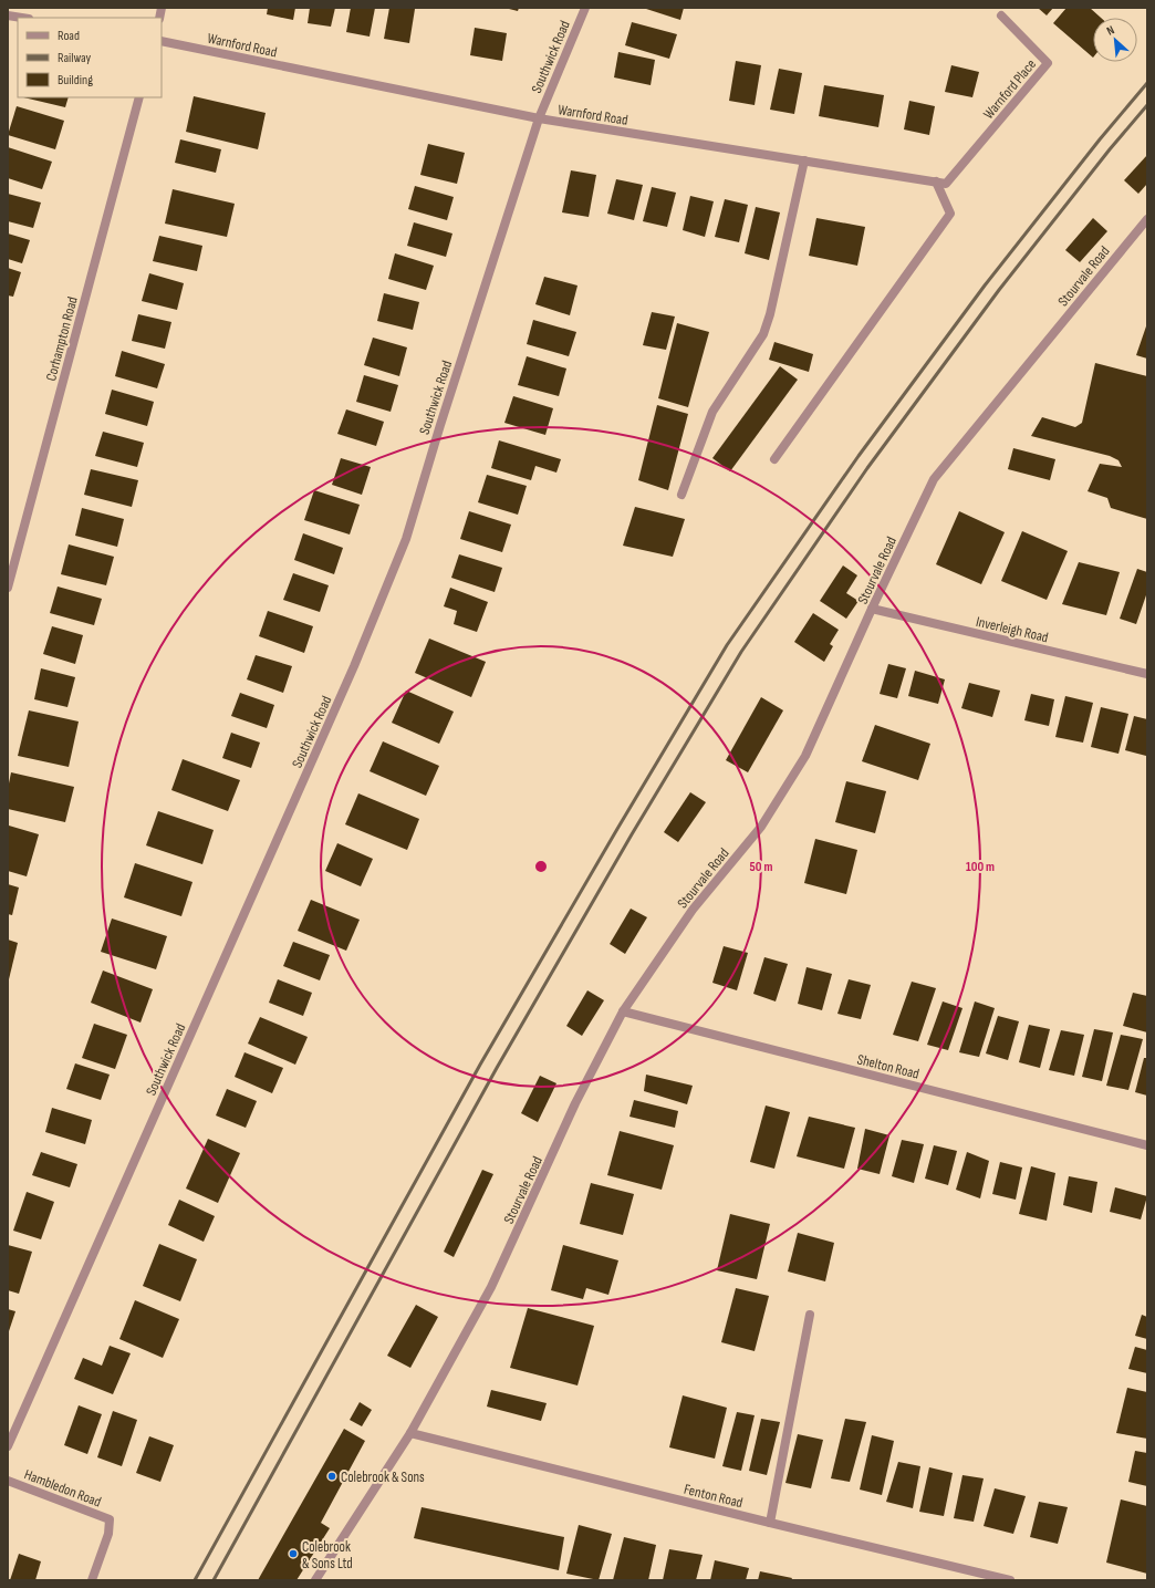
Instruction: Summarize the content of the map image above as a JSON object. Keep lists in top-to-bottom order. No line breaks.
{"streets":{"street":["Warnford Road","Southwick Road","Warnford Place","Stourvale Road","Corhampton Road","Inverleigh Road","Shelton Road","Hambledon Road","Fenton Road"]},"crossings":[["Warnford Road","Southwick Road"],["Warnford Road","Warnford Place"],["Stourvale Road","Inverleigh Road"],["Stourvale Road","Shelton Road"],["Stourvale Road","Fenton Road"]],"places":["Colebrook & Sons","Colebrook & Sons Ltd"],"legend":["Road","Railway","Building"],"north":"top left","rings":["50 m","100 m"]}
